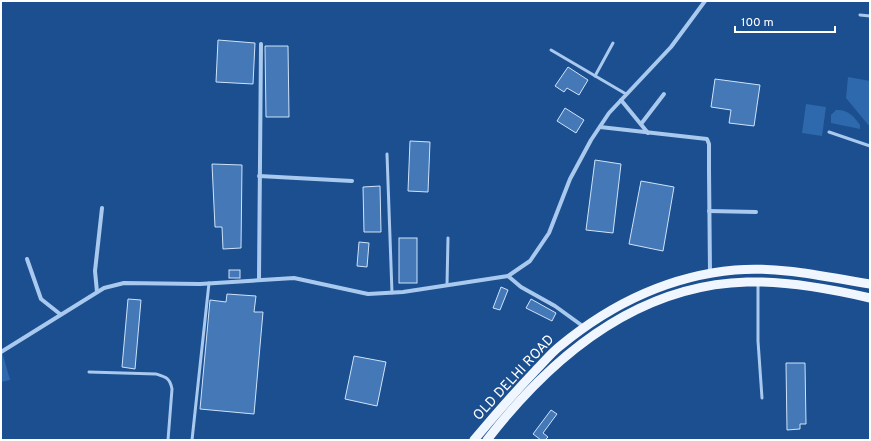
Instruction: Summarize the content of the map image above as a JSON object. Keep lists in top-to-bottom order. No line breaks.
{"streets":{"main road":["OLD DELHI ROAD"]},"scale_bar":"100 m"}
